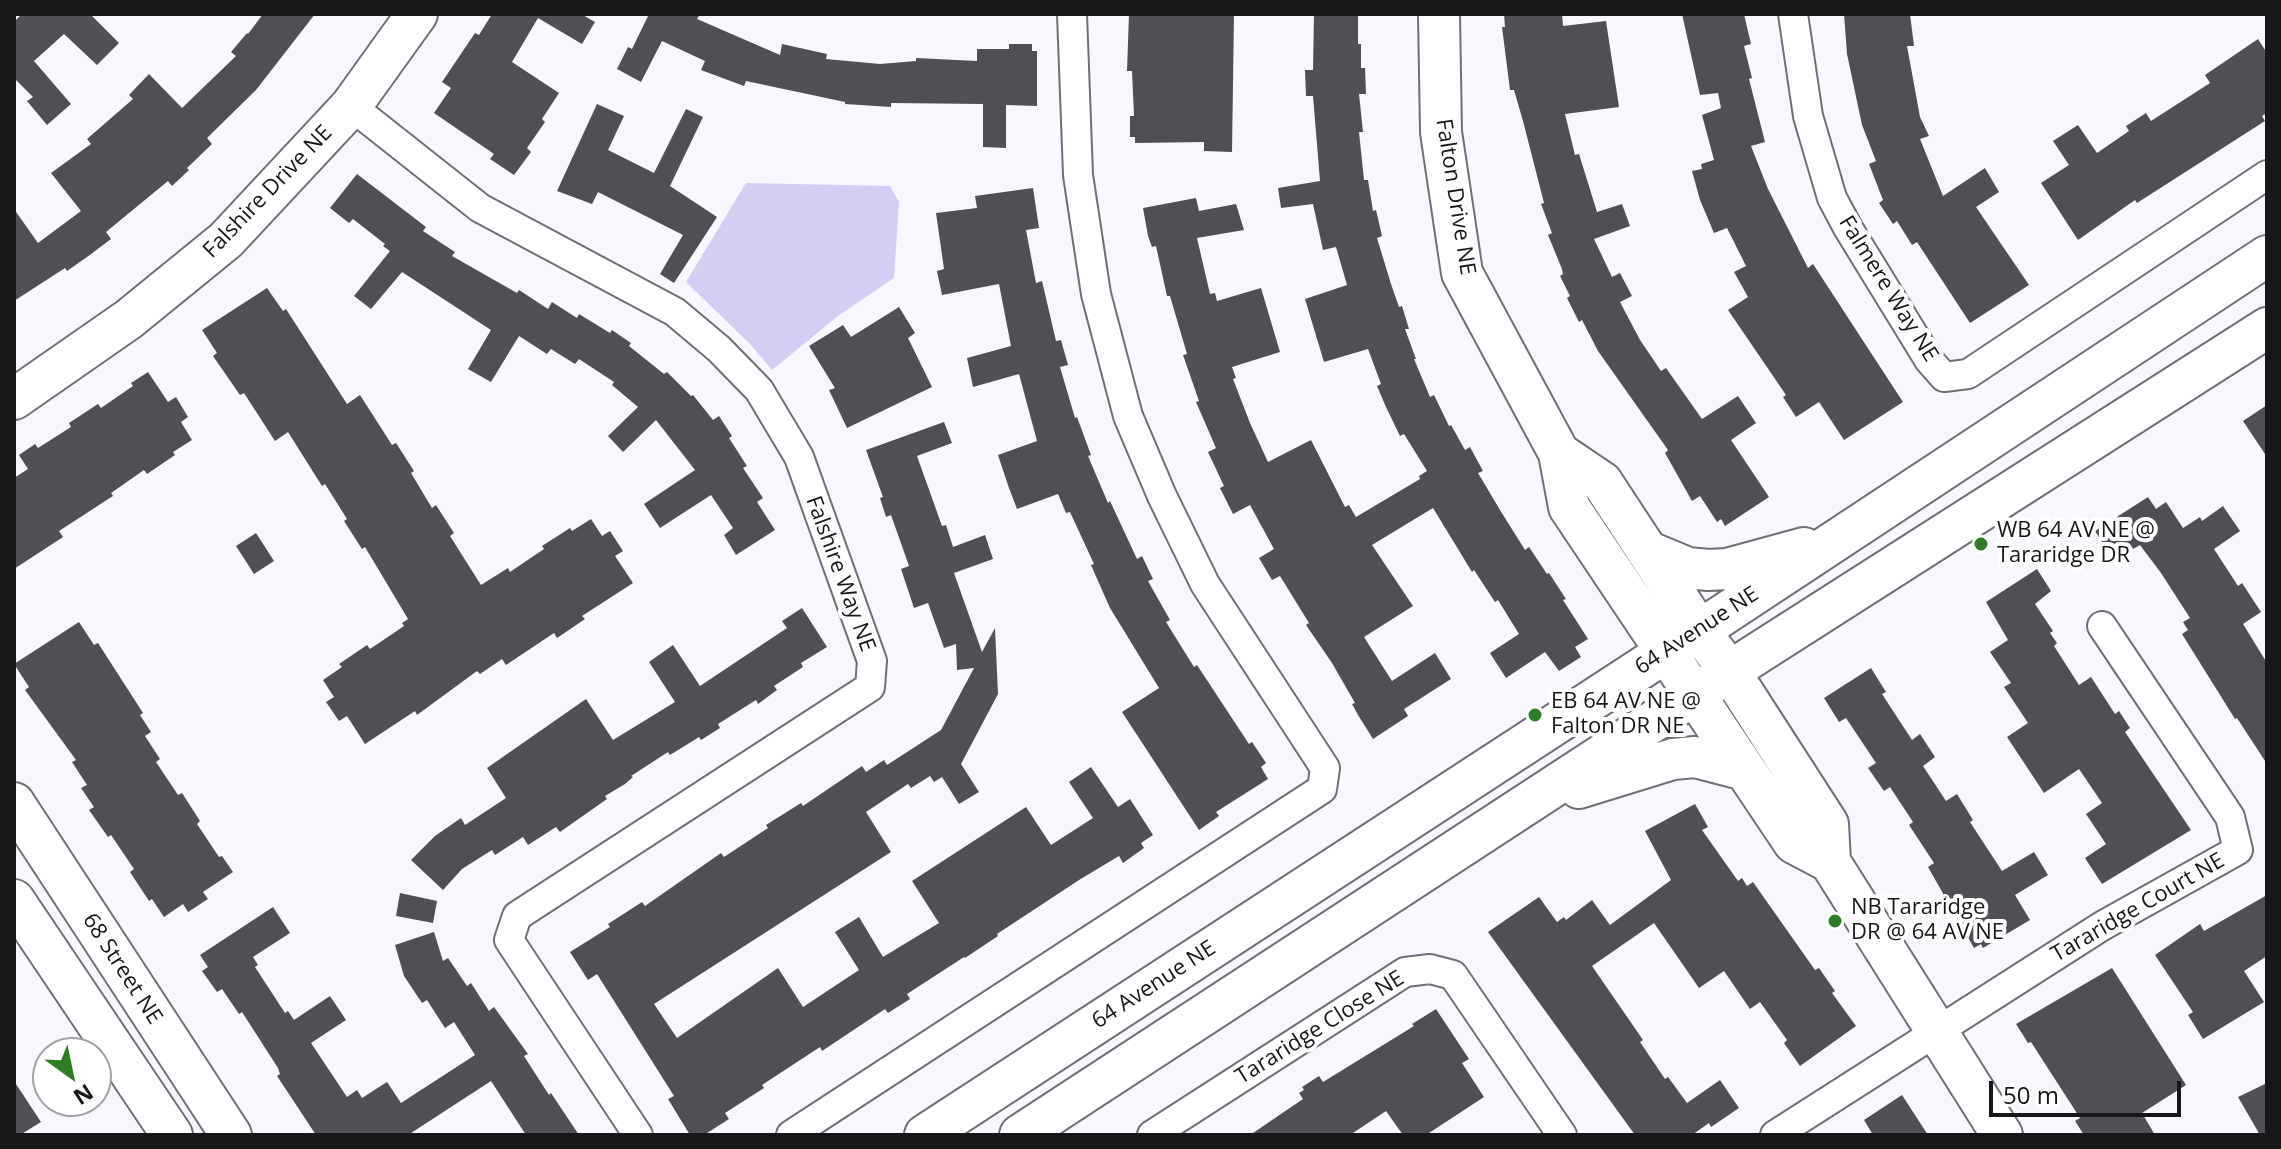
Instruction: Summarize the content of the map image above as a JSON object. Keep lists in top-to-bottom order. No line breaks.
{"streets":{"main road":["Falshire Drive NE","Falton Drive NE","64 Avenue NE","68 Street NE"],"street":["Falmere Way NE","Falshire Way NE","Tararidge Court NE","Tararidge Close NE"]},"crossings":[["Falshire Drive NE","Falshire Way NE"],["Falton Drive NE","64 Avenue NE"]],"places":["WB 64 AV NE @ Tararidge DR","EB 64 AV NE @ Falton DR NE","NB Tararidge DR @ 64 AV NE"],"scale_bar":"50 m","north":"bottom right"}
